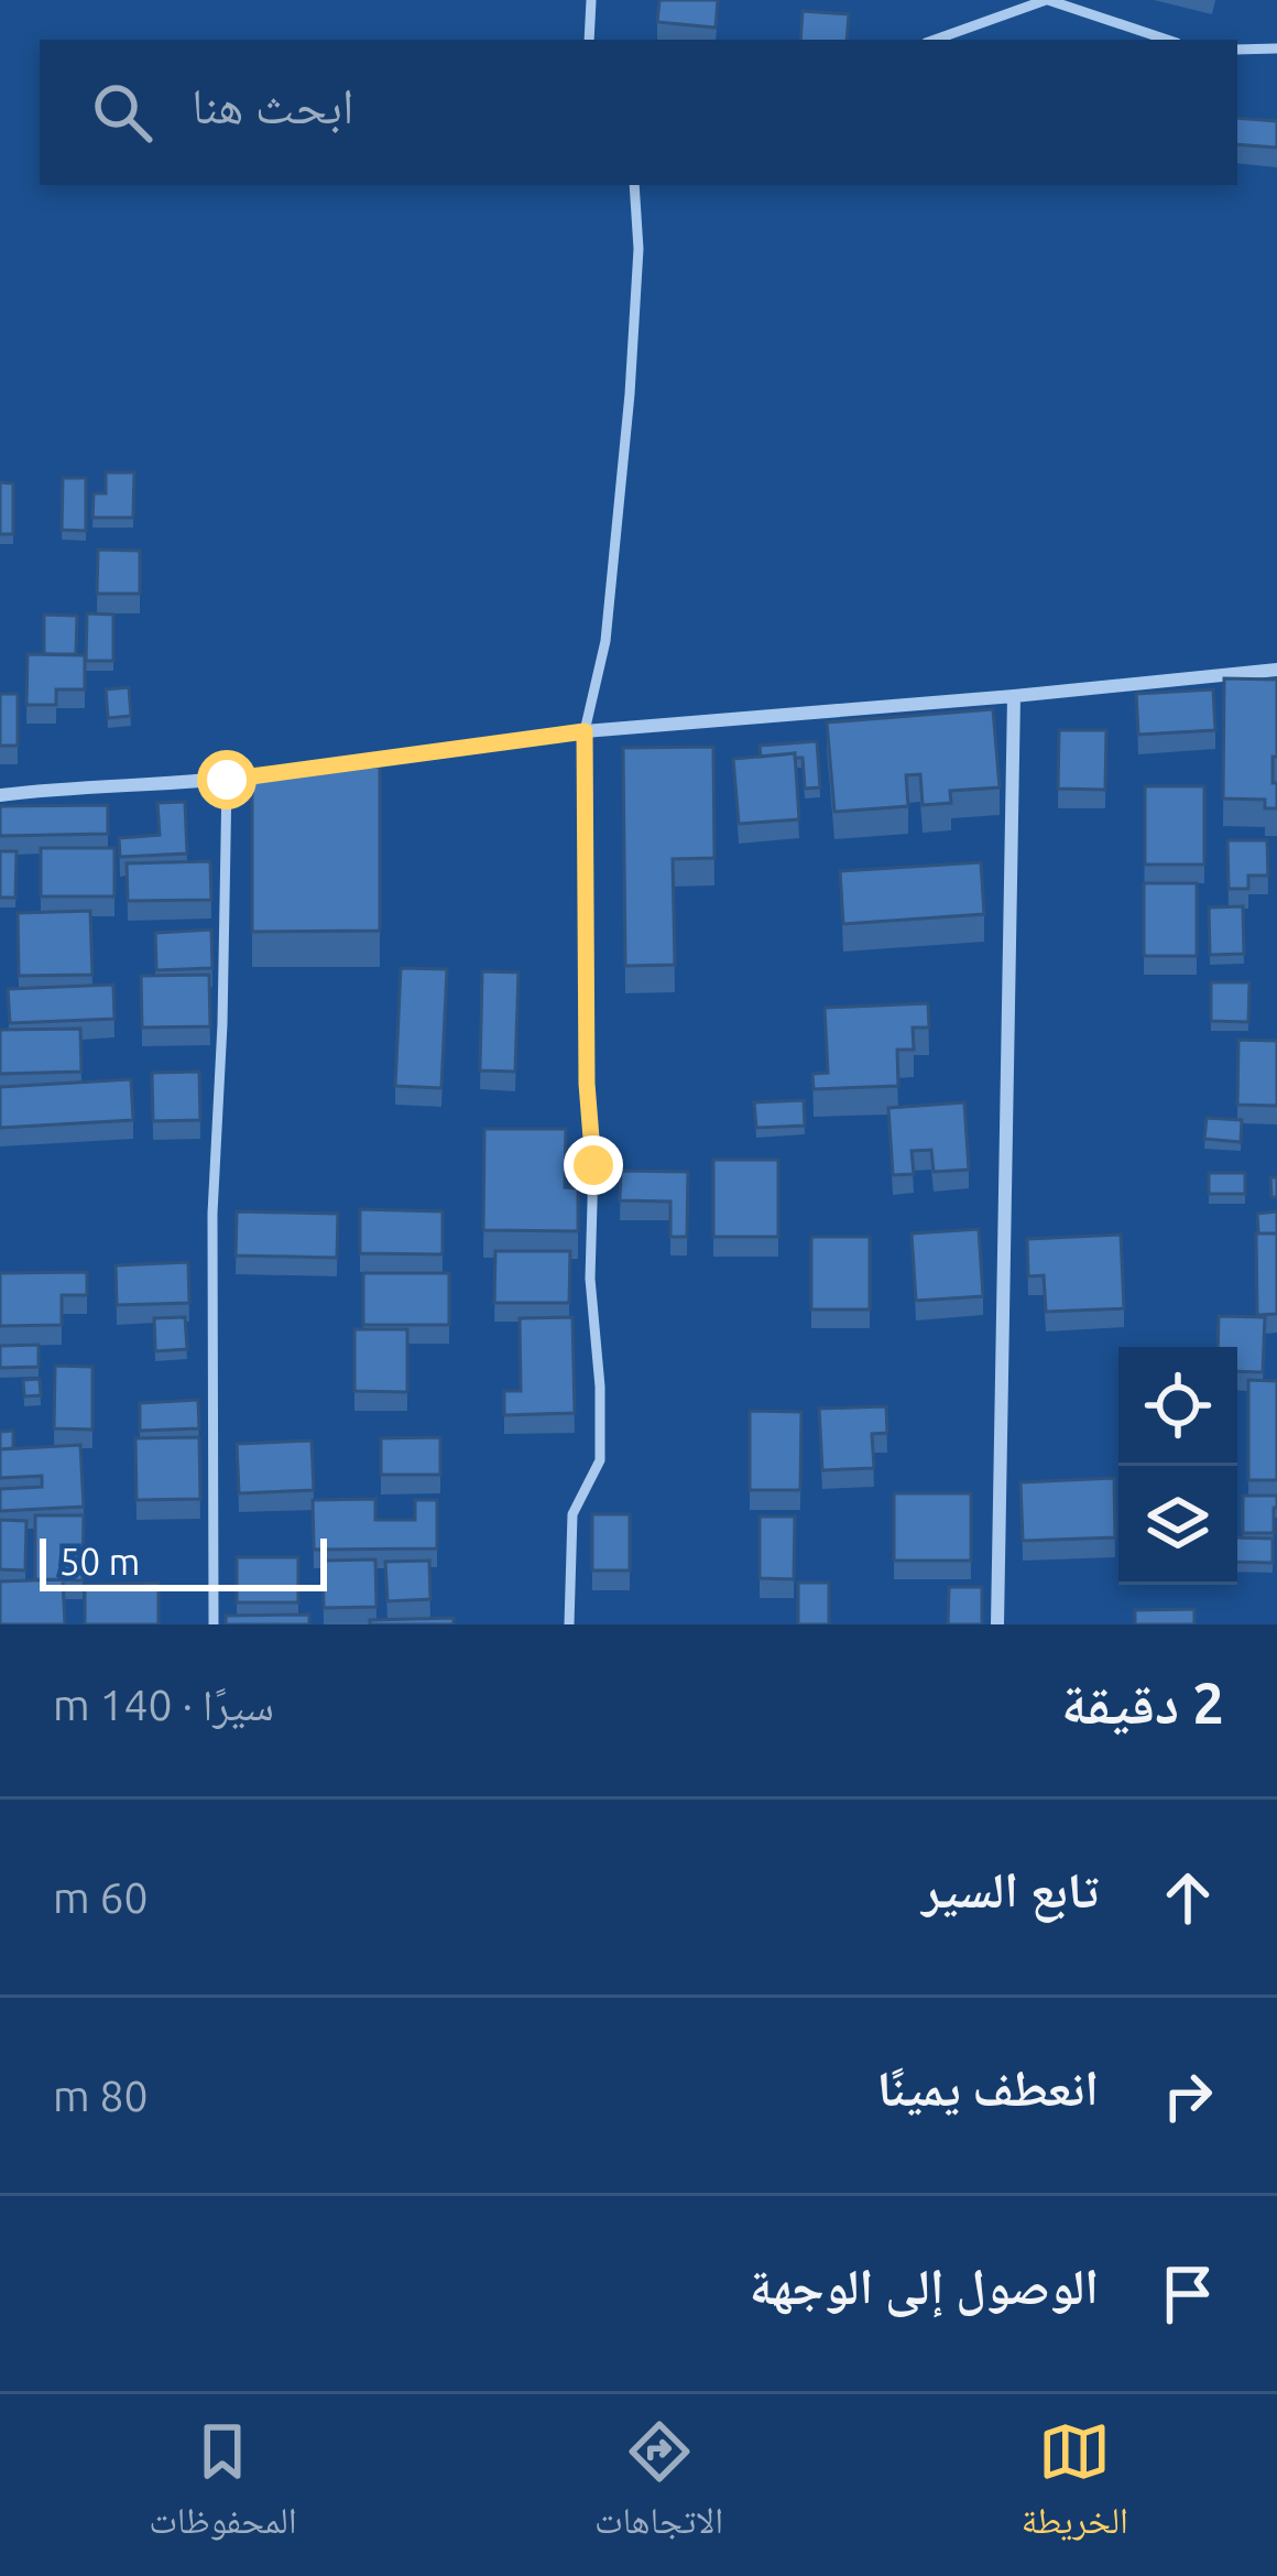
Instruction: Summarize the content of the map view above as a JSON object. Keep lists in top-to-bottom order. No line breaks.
{"scale_bar":"50 m","page":{"search":"ابحث هنا","scale":"50 m","heading":["2 دقيقة","سيرًا · 140 m"],"list":[["تابع السير","60 m"],["انعطف يمينًا","80 m"],"الوصول إلى الوجهة"],"nav":["الخريطة","الاتجاهات","المحفوظات"]}}
